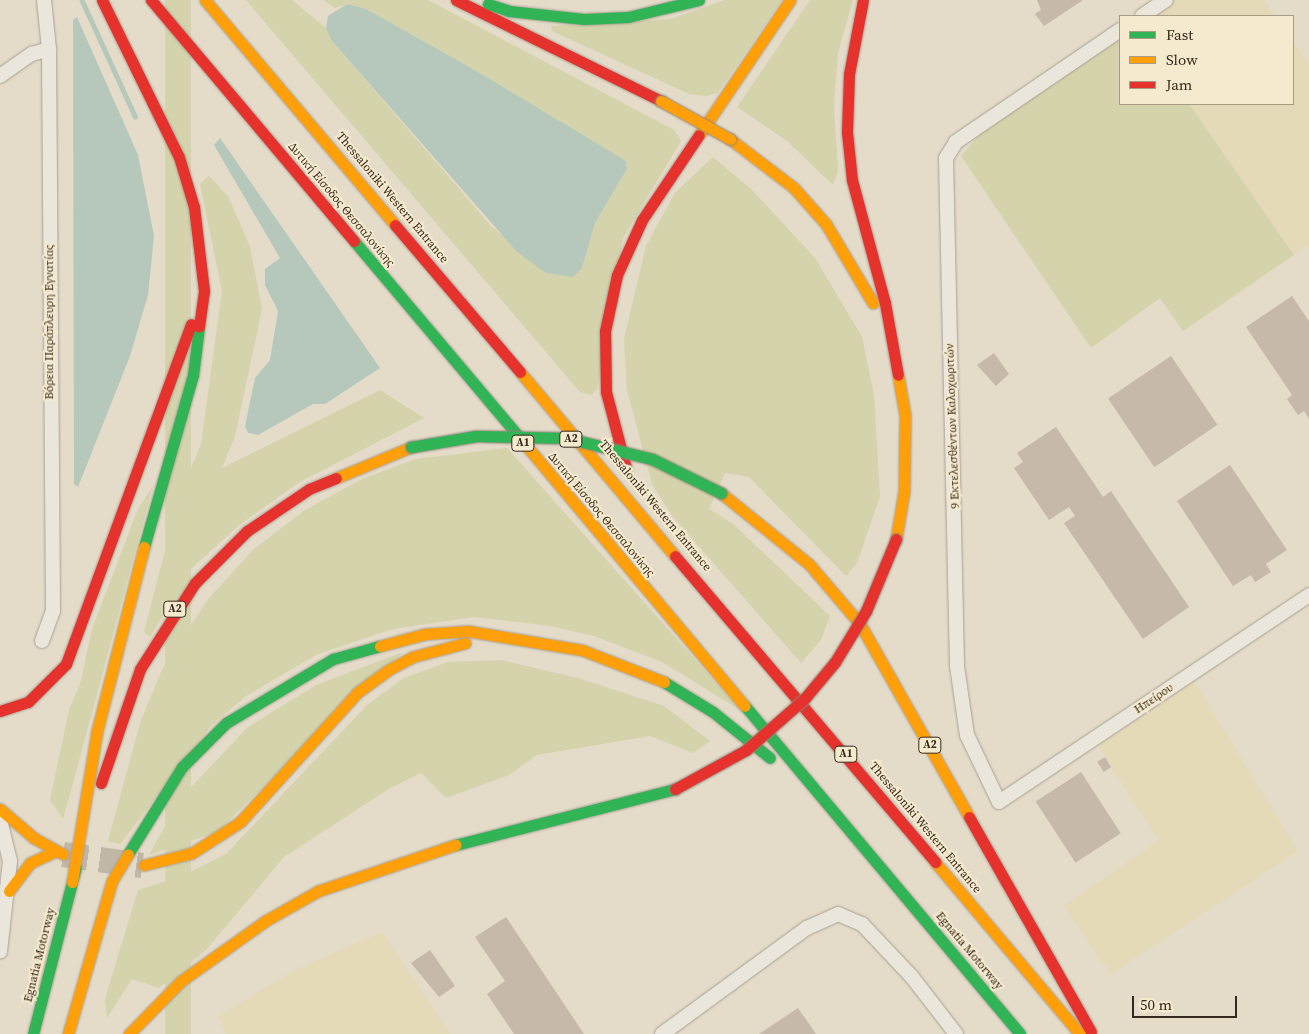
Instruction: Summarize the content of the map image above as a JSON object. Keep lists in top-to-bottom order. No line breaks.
{"streets":{"highway":["Thessaloniki Western Entrance","Δυτική Είσοδος Θεσσαλονίκης","Α2","Α1","Egnatia Motorway"],"street":["Βόρεια Παράπλευρη Εγνατίας","9 Εκτελεσθέντων Καλοχωριτών","Ηπείρου"]},"crossings":[["Δυτική Είσοδος Θεσσαλονίκης","Egnatia Motorway"],["9 Εκτελεσθέντων Καλοχωριτών","Ηπείρου"],["Α2","Egnatia Motorway"]],"legend":["Fast","Slow","Jam"],"scale_bar":"50 m"}
